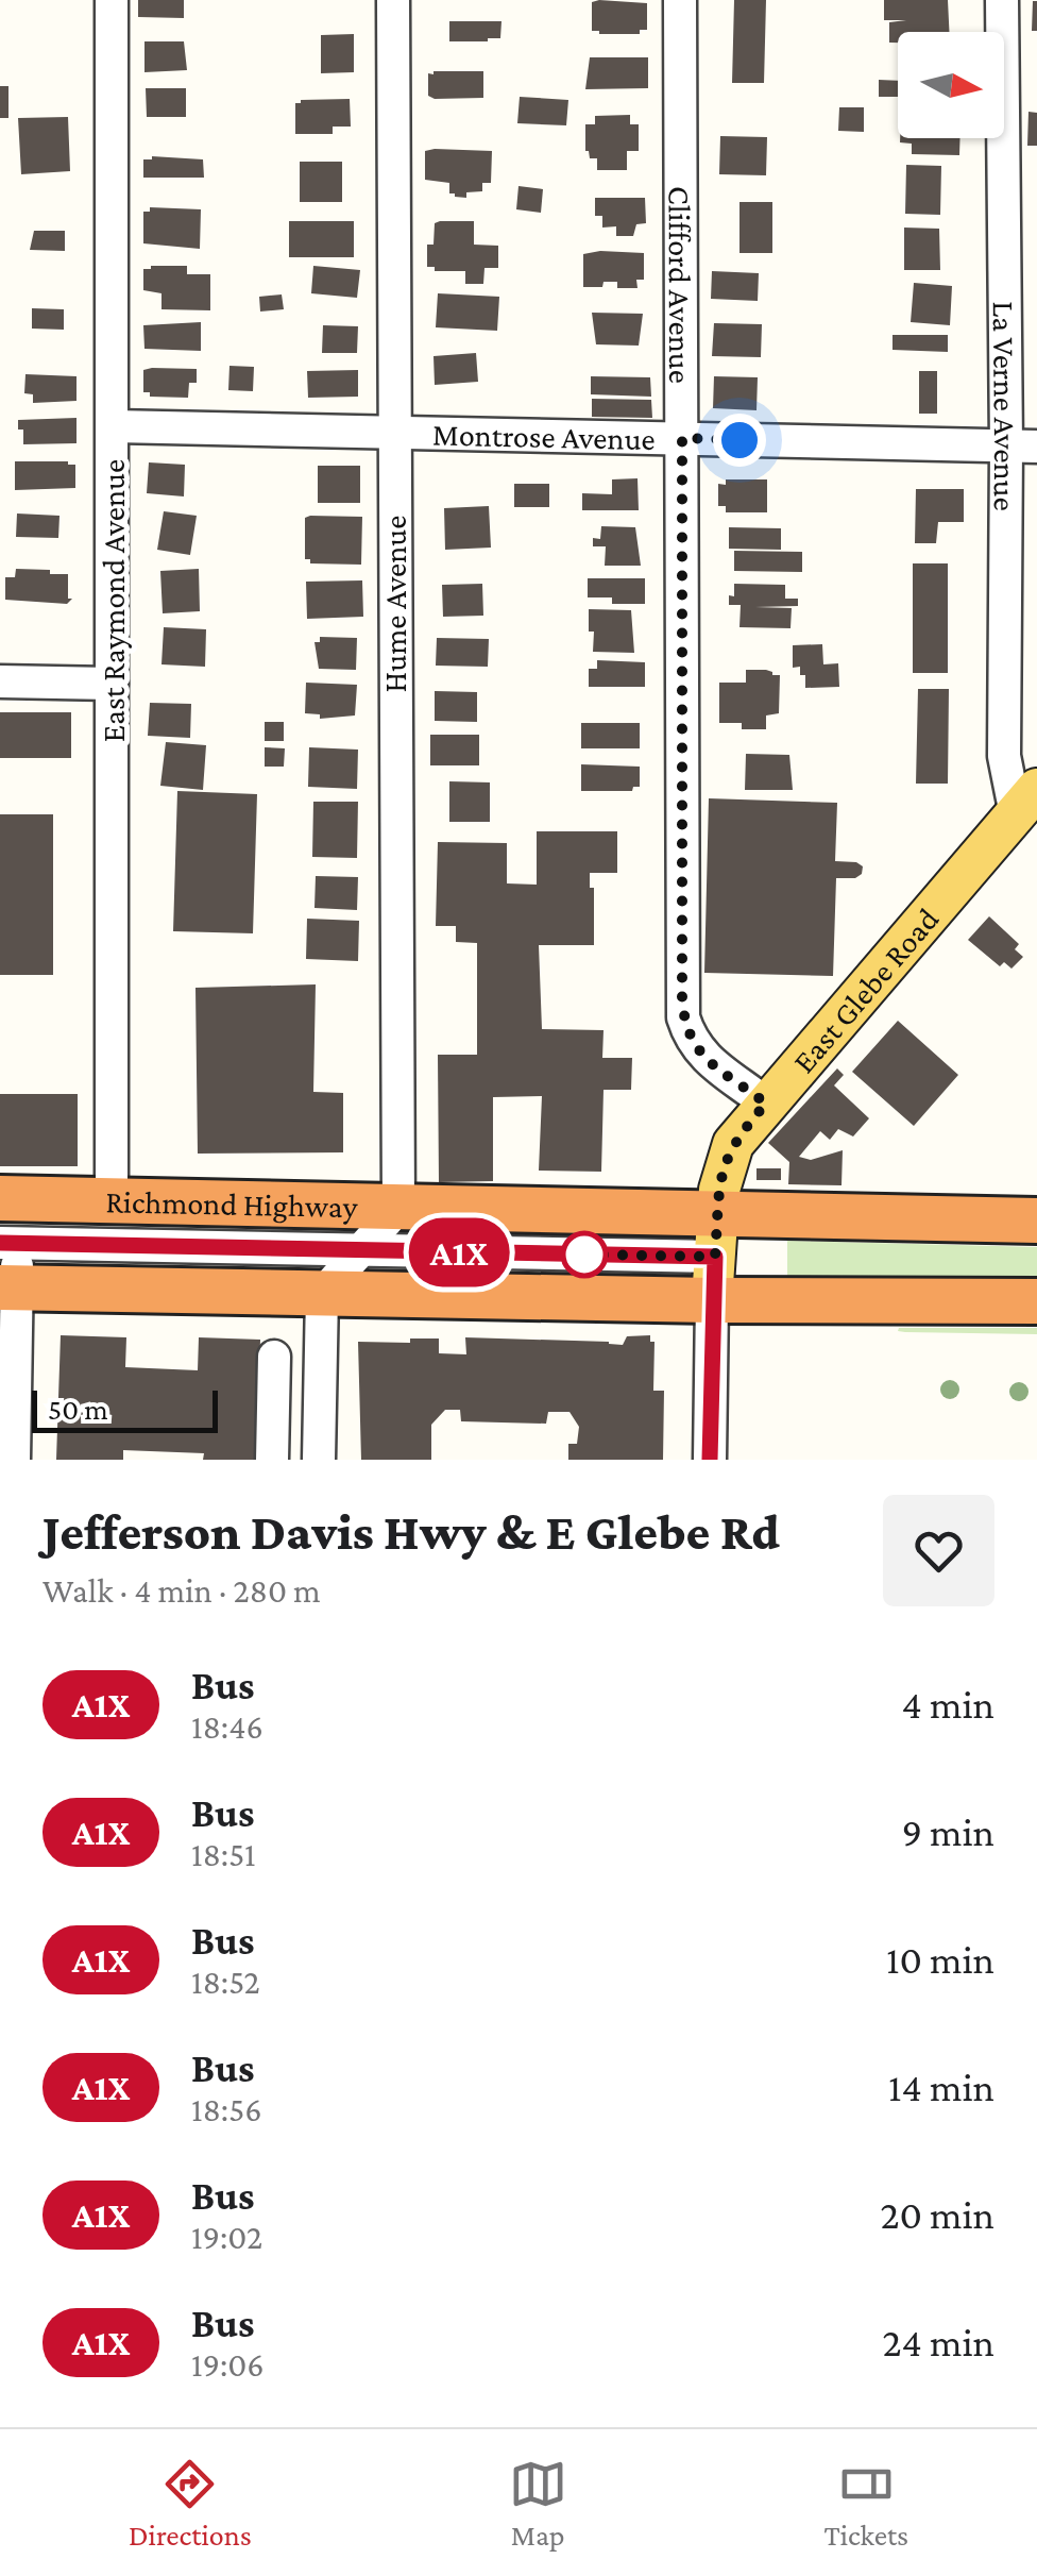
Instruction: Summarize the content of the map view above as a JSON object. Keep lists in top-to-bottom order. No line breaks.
{"streets":{"highway":["Richmond Highway"],"main road":["East Glebe Road"],"street":["Clifford Avenue","La Verne Avenue","Montrose Avenue","East Raymond Avenue","Hume Avenue"]},"crossings":[["Clifford Avenue","Montrose Avenue"],["Clifford Avenue","East Glebe Road"],["La Verne Avenue","Montrose Avenue"],["La Verne Avenue","East Glebe Road"],["Montrose Avenue","East Raymond Avenue"],["Montrose Avenue","Hume Avenue"],["East Raymond Avenue","Richmond Highway"],["Hume Avenue","Richmond Highway"],["East Glebe Road","Richmond Highway"]],"lines":["bus line A1X"],"scale_bar":"50 m","north":"right","page":{"on_map":"A1X","scale":"50 m","heading":["Jefferson Davis Hwy & E Glebe Rd","Walk · 4 min · 280 m"],"list":[{"mark":"A1X","name":"Bus","note":"18:46","value":"4 min"},{"mark":"A1X","name":"Bus","note":"18:51","value":"9 min"},{"mark":"A1X","name":"Bus","note":"18:52","value":"10 min"},{"mark":"A1X","name":"Bus","note":"18:56","value":"14 min"},{"mark":"A1X","name":"Bus","note":"19:02","value":"20 min"},{"mark":"A1X","name":"Bus","note":"19:06","value":"24 min"}],"tabs":["Directions","Map","Tickets"]}}
